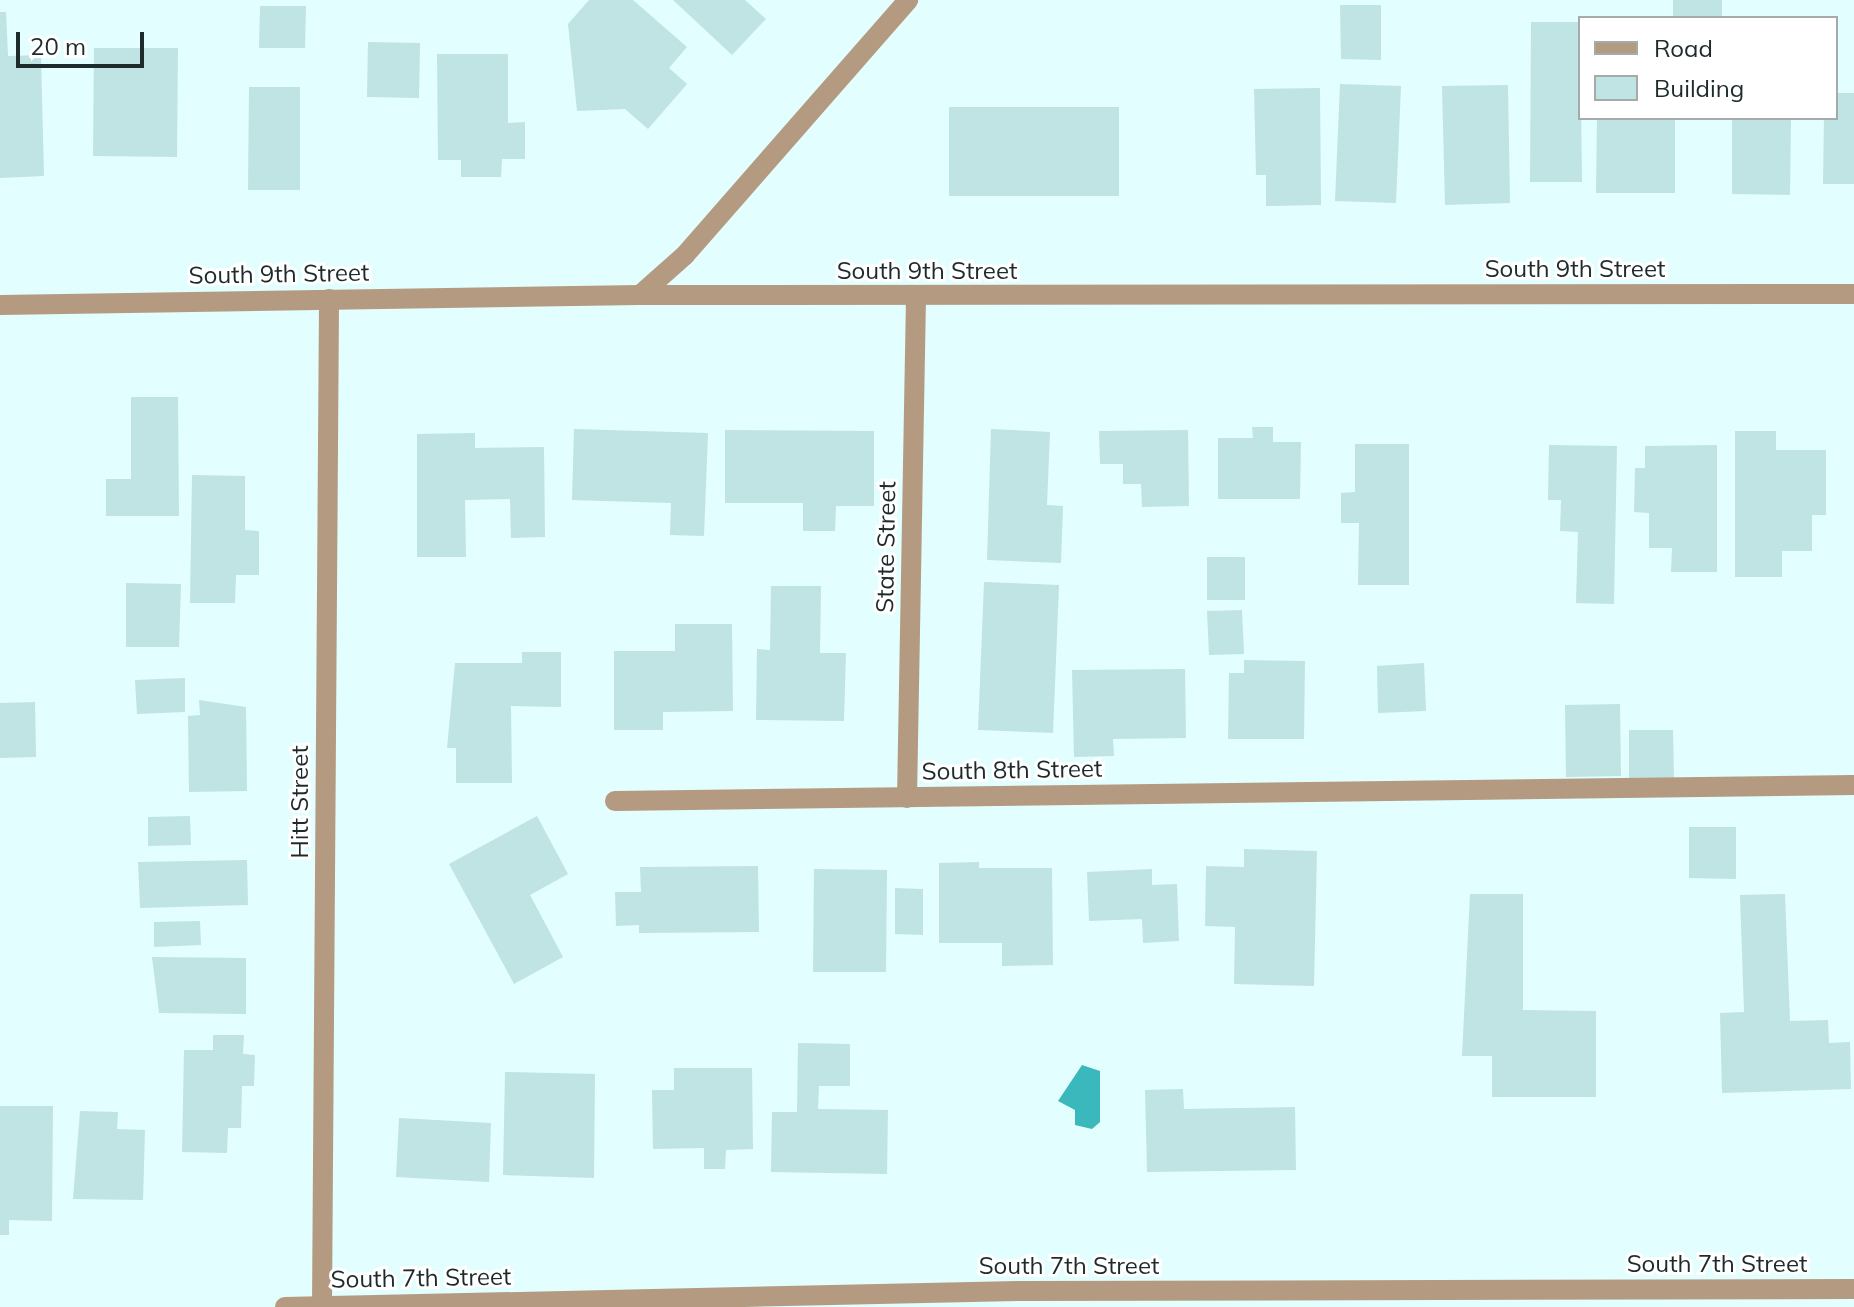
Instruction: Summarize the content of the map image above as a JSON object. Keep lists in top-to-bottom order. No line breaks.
{"streets":{"street":["South 9th Street","State Street","South 8th Street","Hitt Street","South 7th Street"]},"crossings":[["South 9th Street","State Street"],["South 9th Street","Hitt Street"],["State Street","South 8th Street"],["Hitt Street","South 7th Street"]],"legend":["Road","Building"],"scale_bar":"20 m"}
